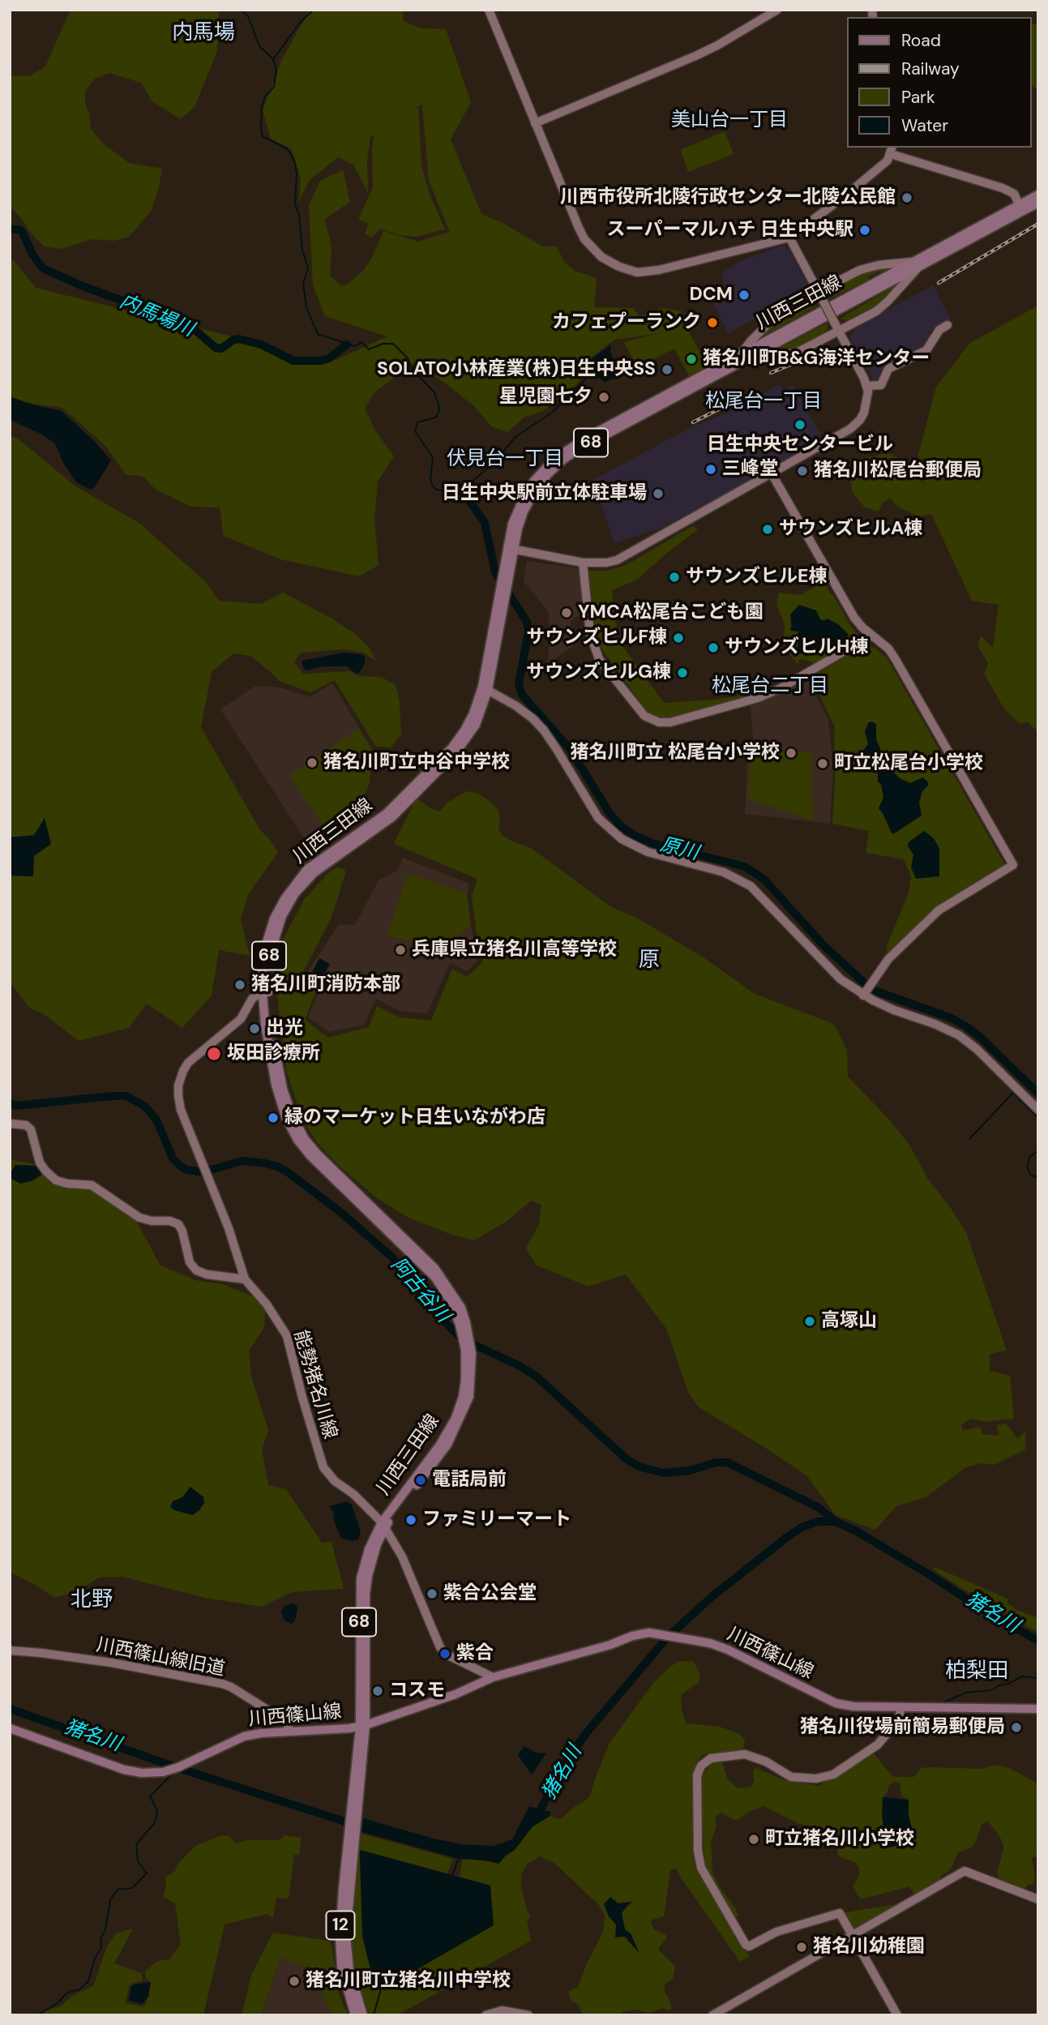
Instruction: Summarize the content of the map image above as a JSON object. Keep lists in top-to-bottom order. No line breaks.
{"streets":{"main road":["川西三田線","68","川西篠山線","12"],"street":["能勢猪名川線","川西篠山線旧道"]},"crossings":[["川西三田線","能勢猪名川線"],["川西三田線","川西篠山線"],["能勢猪名川線","川西篠山線"],["川西篠山線","川西篠山線旧道"]],"districts":["内馬場","美山台一丁目","松尾台一丁目","伏見台一丁目","松尾台二丁目","原","北野","柏梨田"],"water":["内馬場川","原川","阿古谷川","猪名川"],"places":["川西市役所北陵行政センター北陵公民館","スーパーマルハチ 日生中央駅","DCM","カフェプーランク","猪名川町B&G海洋センター","SOLATO小林産業(株)日生中央SS","星児園七夕","日生中央センタービル","三峰堂","猪名川松尾台郵便局","日生中央駅前立体駐車場","サウンズヒルA棟","サウンズヒルE棟","YMCA松尾台こども園","サウンズヒルF棟","サウンズヒルH棟","サウンズヒルG棟","猪名川町立 松尾台小学校","猪名川町立中谷中学校","町立松尾台小学校","兵庫県立猪名川高等学校","猪名川町消防本部","出光","坂田診療所","緑のマーケット日生いながわ店","高塚山","電話局前","ファミリーマート","紫合公会堂","紫合","コスモ","猪名川役場前簡易郵便局","町立猪名川小学校","猪名川幼稚園","猪名川町立猪名川中学校"],"legend":["Road","Railway","Park","Water"]}
